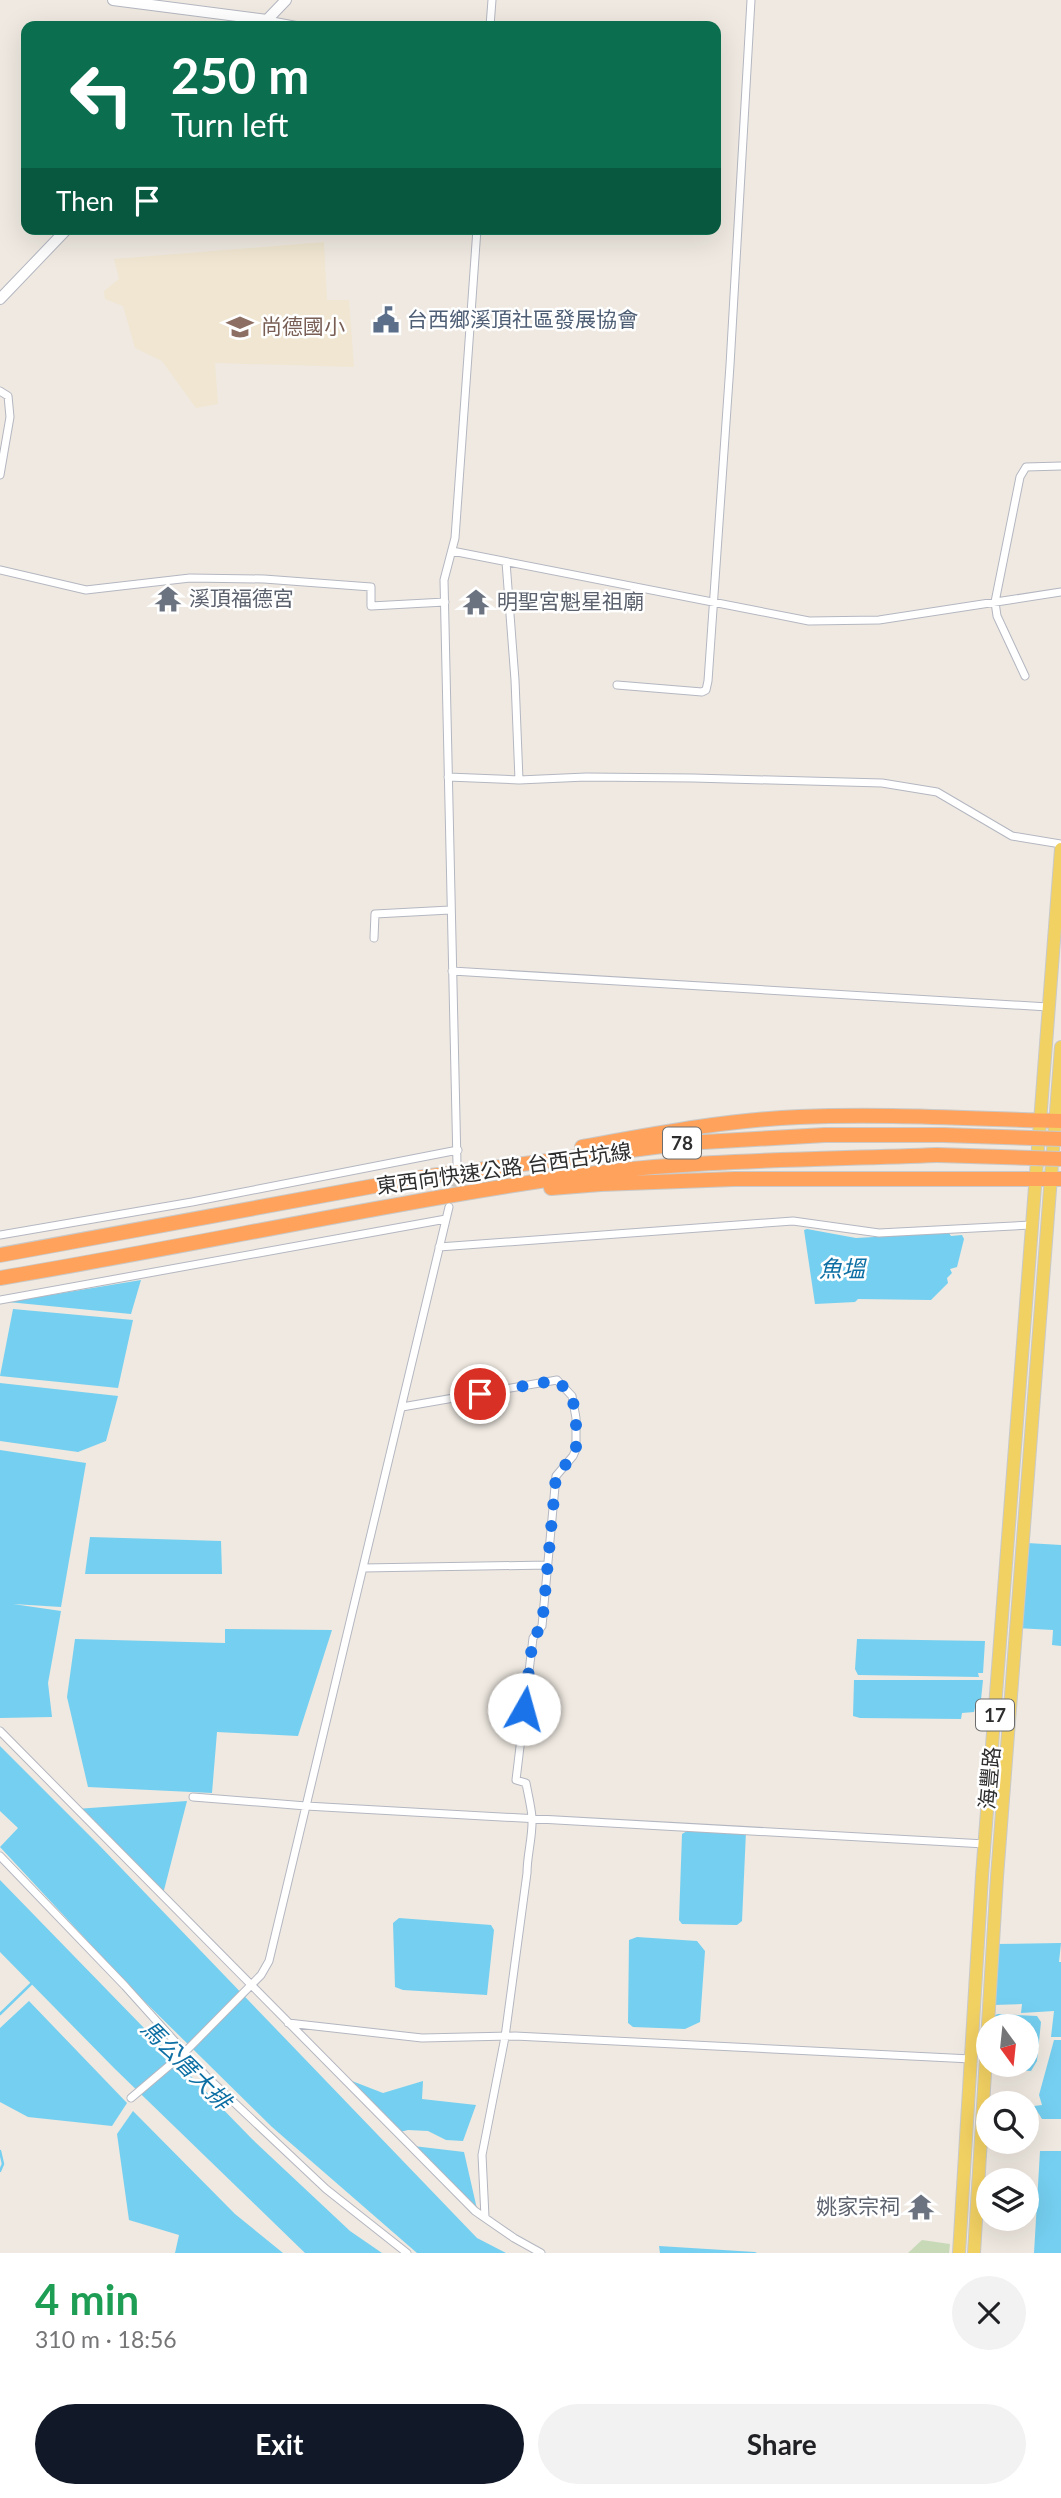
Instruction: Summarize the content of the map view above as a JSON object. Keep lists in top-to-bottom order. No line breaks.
{"streets":{"highway":["78","東西向快速公路 台西古坑線"],"main road":["17","海豐路"]},"crossings":[["17","海豐路"]],"water":["魚塭","馬公厝大排"],"places":{"public building":["台西鄉溪頂社區發展協會"],"school or university":["尚德國小"],"temple":["溪頂福德宮","明聖宮魁星祖廟","姚家宗祠"]},"north":"bottom","page":{"turn":["250 m","Turn left"],"then":"Then","heading":["4 min","310 m · 18:56"],"buttons":["Exit","Share"]}}
